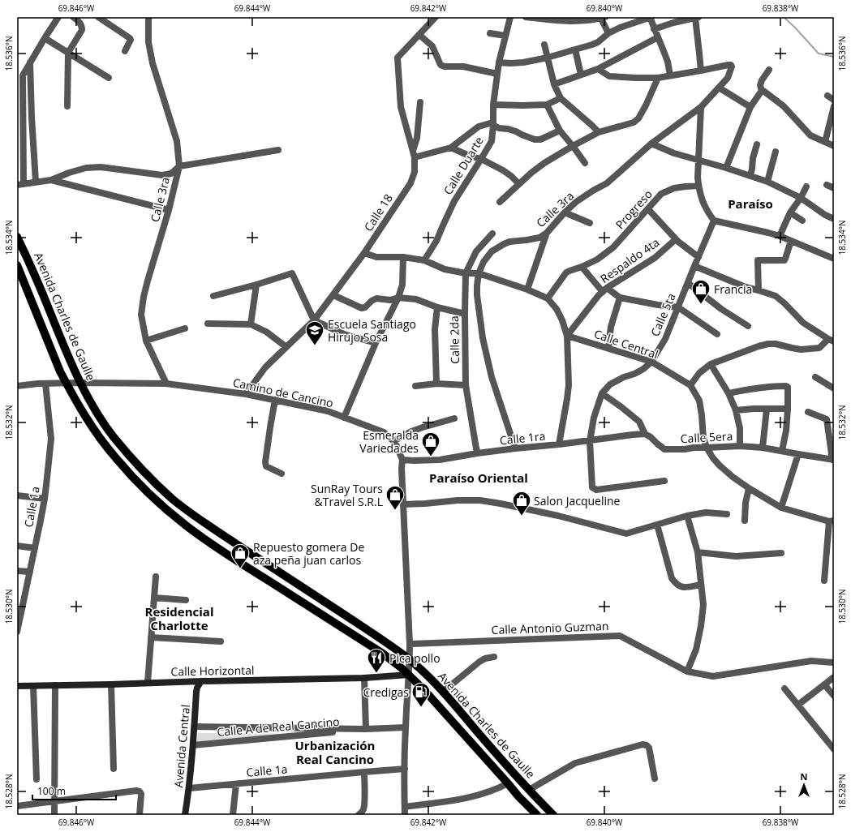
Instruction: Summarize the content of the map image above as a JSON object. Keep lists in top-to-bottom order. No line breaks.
{"streets":{"main road":["Avenida Charles de Gaulle","Calle Horizontal","Avenida Central"],"street":["Calle Duarte","Calle 3ra","Progreso","Calle 18","Respaldo 4ta","Calle 5ta","Calle 2da","Calle Central","Camino de Cancino","Calle 5era","Calle 1ra","Calle 1a","Calle Antonio Guzman","Calle A de Real Cancino"]},"crossings":[["Calle 3ra","Camino de Cancino"],["Calle 3ra","Calle 1ra"],["Calle 18","Camino de Cancino"],["Respaldo 4ta","Calle Central"],["Calle 5ta","Calle Central"],["Calle 5ta","Calle 5era"],["Calle 5ta","Calle 1ra"],["Avenida Charles de Gaulle","Camino de Cancino"],["Avenida Charles de Gaulle","Calle Horizontal"],["Calle 2da","Calle 1ra"],["Calle Central","Calle 5era"],["Camino de Cancino","Calle 1ra"],["Camino de Cancino","Calle 1a"],["Camino de Cancino","Calle Antonio Guzman"],["Calle 5era","Calle 1ra"],["Calle 1a","Avenida Central"],["Calle Horizontal","Avenida Central"],["Calle A de Real Cancino","Avenida Central"]],"districts":["Paraíso","Paraíso Oriental","Residencial Charlotte","Urbanización Real Cancino"],"places":{"shop":["Francia","Esmeralda Variedades","SunRay Tours &Travel S.R.L","Salon Jacqueline","Repuesto gomera De aza peña juan carlos"],"school or university":["Escuela Santiago Hirujo Sosa"],"restaurant":["Pica pollo"],"fuel station":["Credigas"]},"scale_bar":"100 m","north":"top","coordinates":["69.846°W","69.844°W","69.842°W","69.840°W","69.838°W","18.536°N","18.534°N","18.532°N","18.530°N","18.528°N"]}
